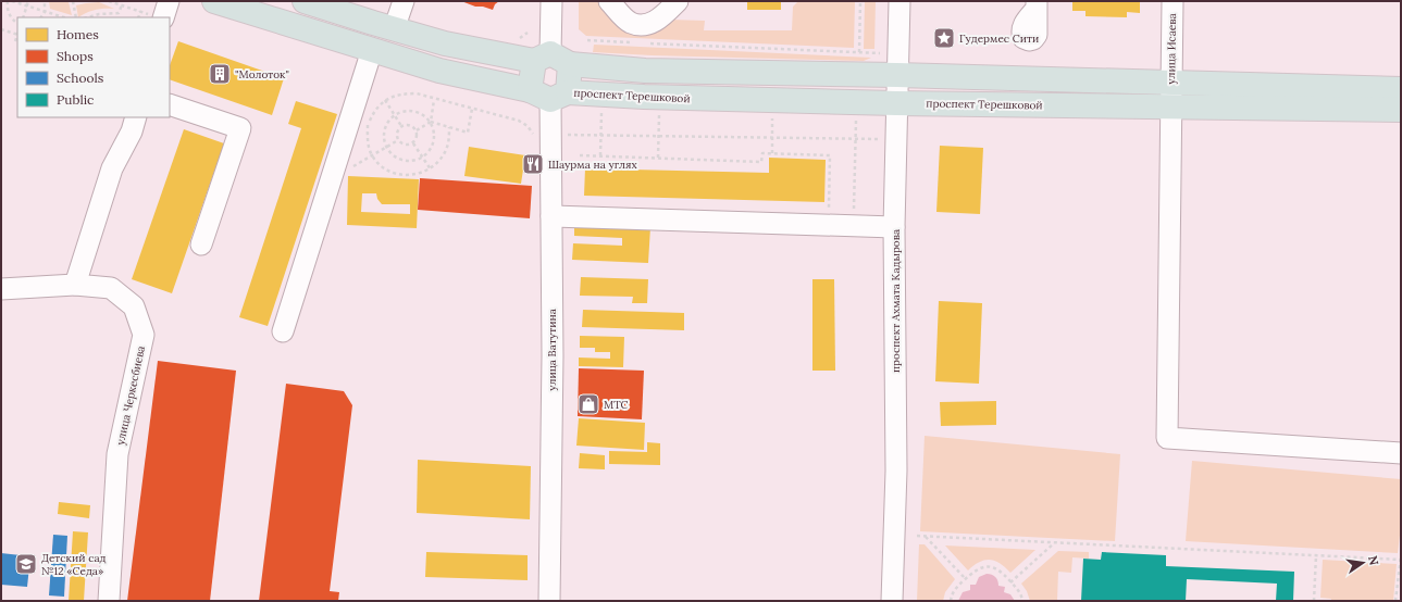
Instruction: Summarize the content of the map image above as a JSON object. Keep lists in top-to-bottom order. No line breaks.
{"streets":{"main road":["проспект Терешковой"],"street":["улица Исаева","проспект Ахмата Кадырова","улица Ватутина","улица Черкесбиева"]},"crossings":[["улица Исаева","проспект Терешковой"],["проспект Терешковой","проспект Ахмата Кадырова"],["проспект Терешковой","улица Ватутина"]],"places":{"place":["Гудермес Сити"],"building":["\"Молоток\""],"restaurant":["Шаурма на углях"],"shop":["МТС"],"school or university":["Детский сад №12 «Седа»"]},"legend":["Homes","Shops","Schools","Public"],"north":"right"}
